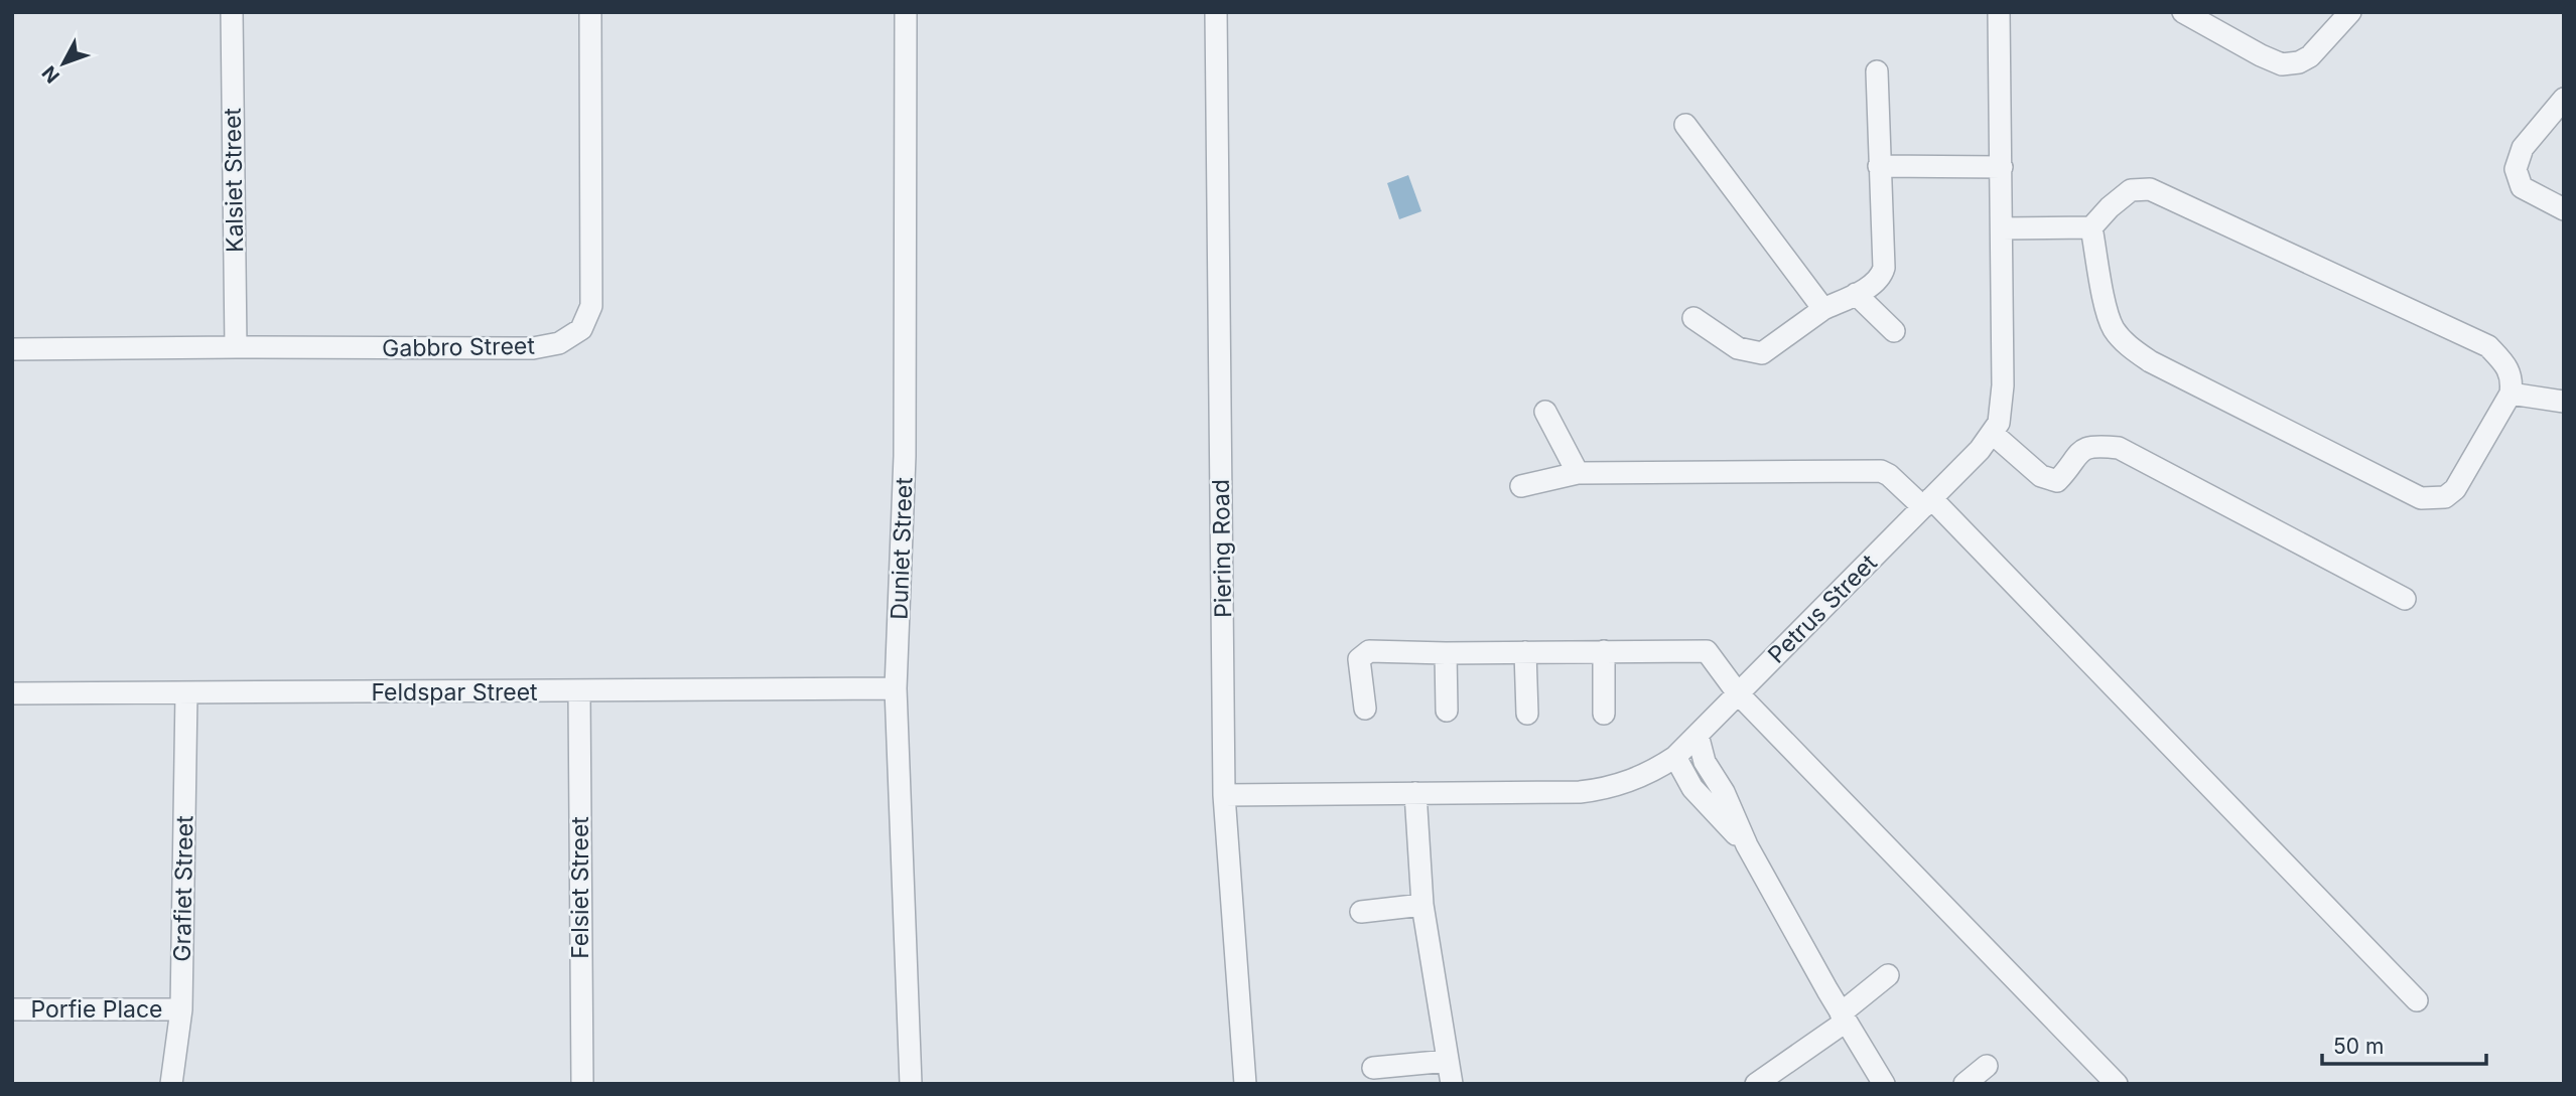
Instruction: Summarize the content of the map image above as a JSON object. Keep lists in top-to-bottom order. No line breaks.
{"streets":{"street":["Kalsiet Street","Gabbro Street","Duniet Street","Piering Road","Petrus Street","Feldspar Street","Felsiet Street","Grafiet Street","Porfie Place"]},"crossings":[["Kalsiet Street","Gabbro Street"],["Duniet Street","Feldspar Street"],["Piering Road","Petrus Street"],["Feldspar Street","Felsiet Street"],["Feldspar Street","Grafiet Street"],["Grafiet Street","Porfie Place"]],"scale_bar":"50 m","north":"bottom left"}
